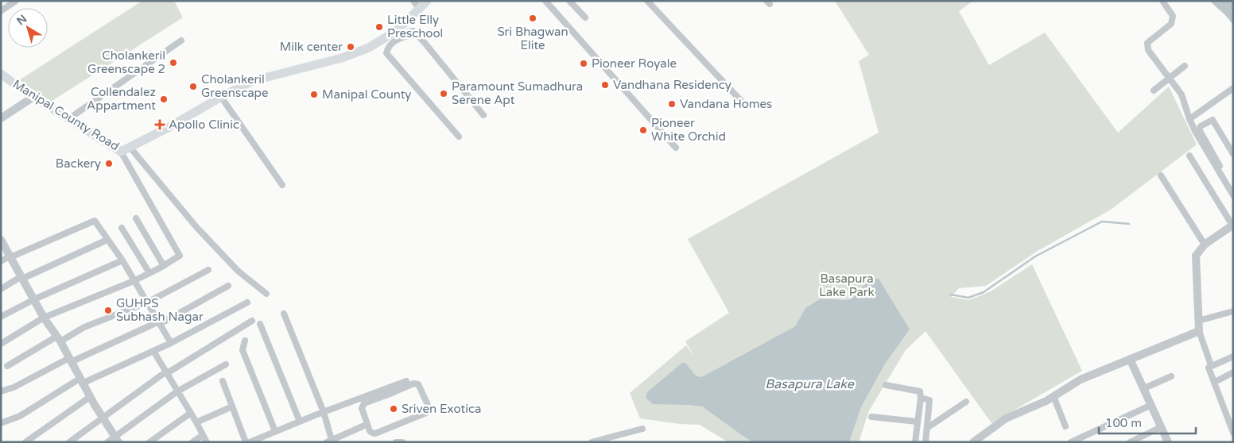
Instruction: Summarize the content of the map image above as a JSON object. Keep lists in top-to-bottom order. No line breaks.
{"streets":{"main road":["Manipal County Road"]},"water":["Basapura Lake"],"parks":["Basapura Lake Park"],"places":{"other":["Sri Bhagwan Elite","Little Elly Preschool","Milk center","Cholankeril Greenscape 2","Pioneer Royale","Vandhana Residency","Cholankeril Greenscape","Paramount Sumadhura Serene Apt","Manipal County","Collendalez Appartment","Vandana Homes","Pioneer White Orchid","Backery","GUHPS Subhash Nagar","Sriven Exotica"],"health":["Apollo Clinic"]},"scale_bar":"100 m","north":"top left"}
